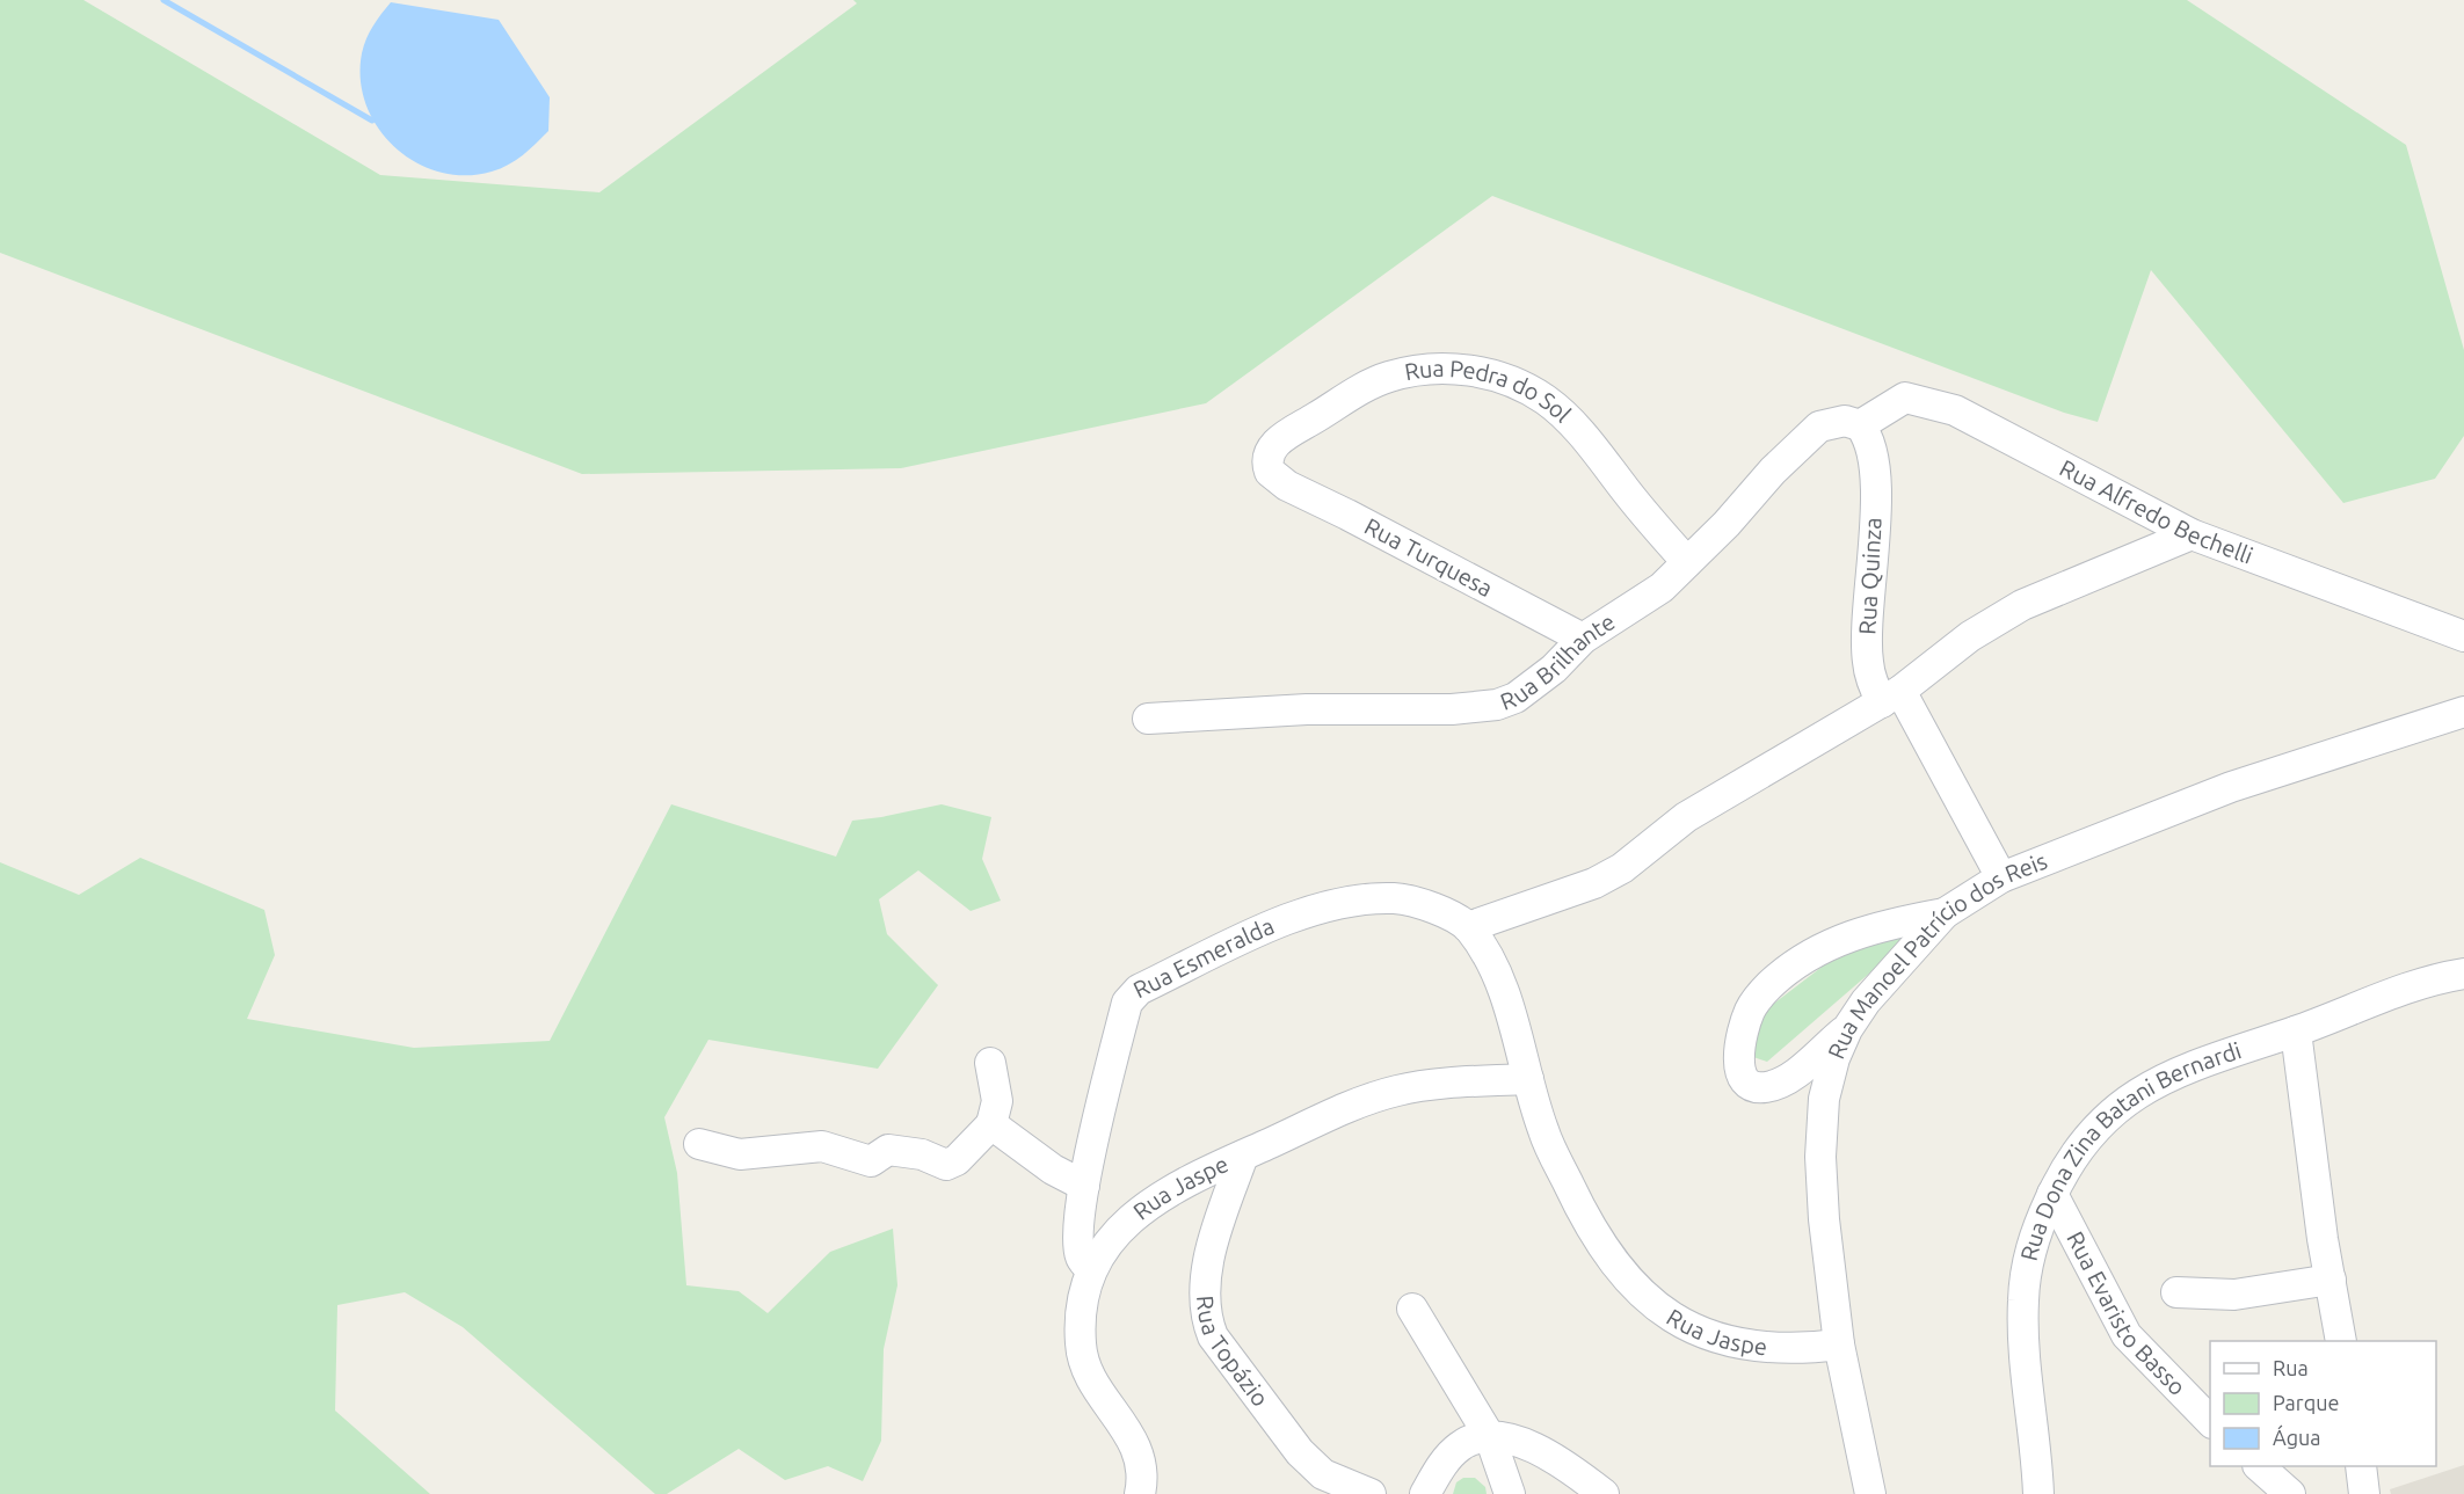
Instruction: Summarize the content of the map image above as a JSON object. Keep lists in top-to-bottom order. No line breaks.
{"streets":{"street":["Rua Pedra do Sol","Rua Alfredo Bechelli","Rua Turquesa","Rua Quinza","Rua Brilhante","Rua Manoel Patrício dos Reis","Rua Esmeralda","Rua Dona Zina Batani Bernardi","Rua Jaspe","Rua Evaristo Basso","Rua Topázio"]},"crossings":[["Rua Pedra do Sol","Rua Turquesa"],["Rua Pedra do Sol","Rua Brilhante"],["Rua Alfredo Bechelli","Rua Quinza"],["Rua Alfredo Bechelli","Rua Brilhante"],["Rua Turquesa","Rua Brilhante"],["Rua Quinza","Rua Brilhante"],["Rua Quinza","Rua Manoel Patrício dos Reis"],["Rua Manoel Patrício dos Reis","Rua Jaspe"],["Rua Esmeralda","Rua Jaspe"],["Rua Dona Zina Batani Bernardi","Rua Evaristo Basso"],["Rua Jaspe","Rua Topázio"]],"legend":["Rua","Parque","Água"]}
